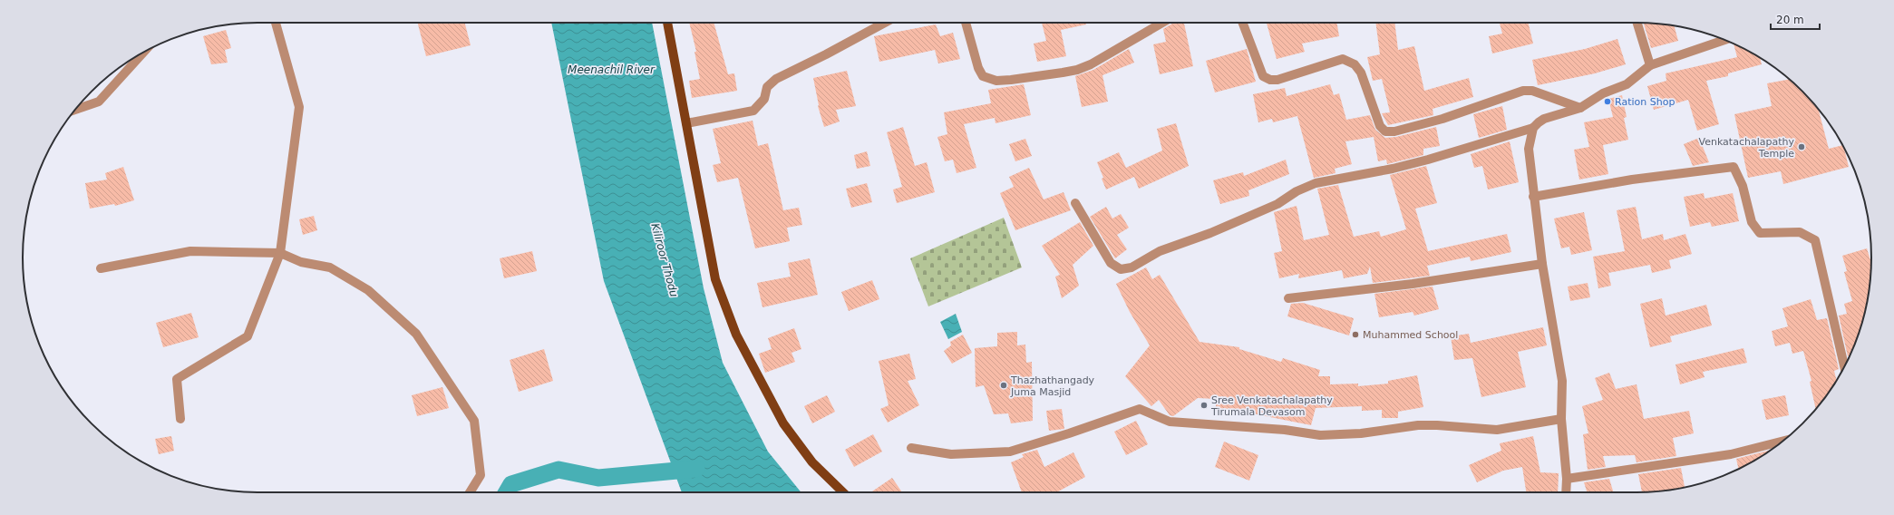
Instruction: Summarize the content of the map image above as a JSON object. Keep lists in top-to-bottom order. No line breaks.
{"water":["Meenachil River","Kiliroor Thodu"],"places":["Ration Shop","Venkatachalapathy Temple","Muhammed School","Thazhathangady Juma Masjid","Sree Venkatachalapathy Tirumala Devasom"],"scale_bar":"20 m"}
